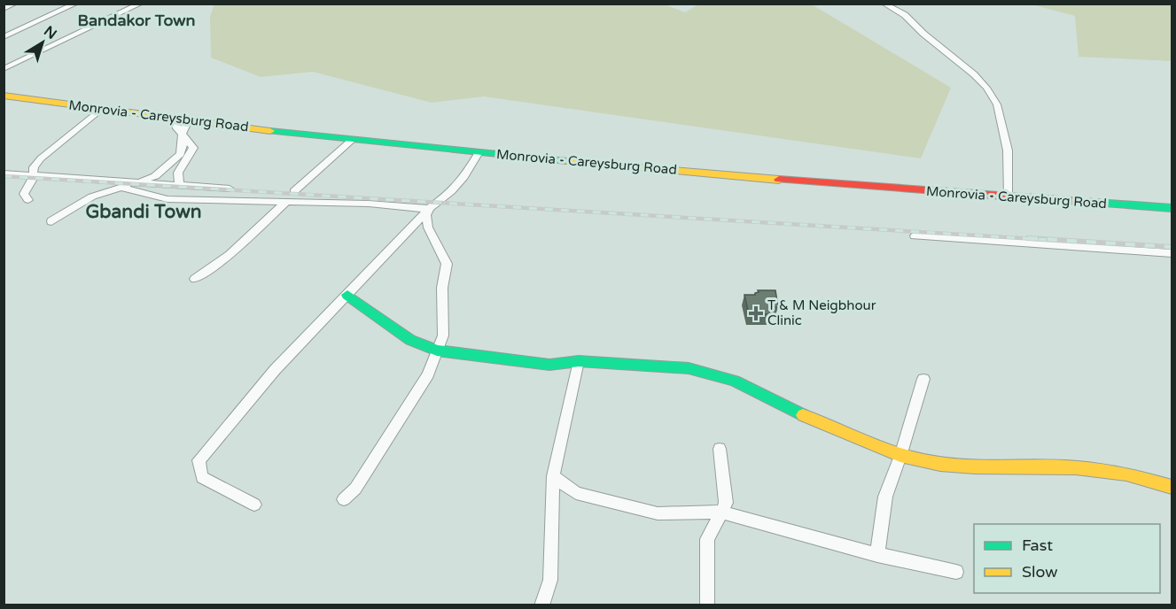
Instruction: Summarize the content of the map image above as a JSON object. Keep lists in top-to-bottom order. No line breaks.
{"streets":{"main road":["Monrovia - Careysburg Road"]},"districts":["Bandakor Town","Gbandi Town"],"places":{"health":["T & M Neigbhour Clinic"]},"legend":["Fast","Slow"],"north":"top right"}
